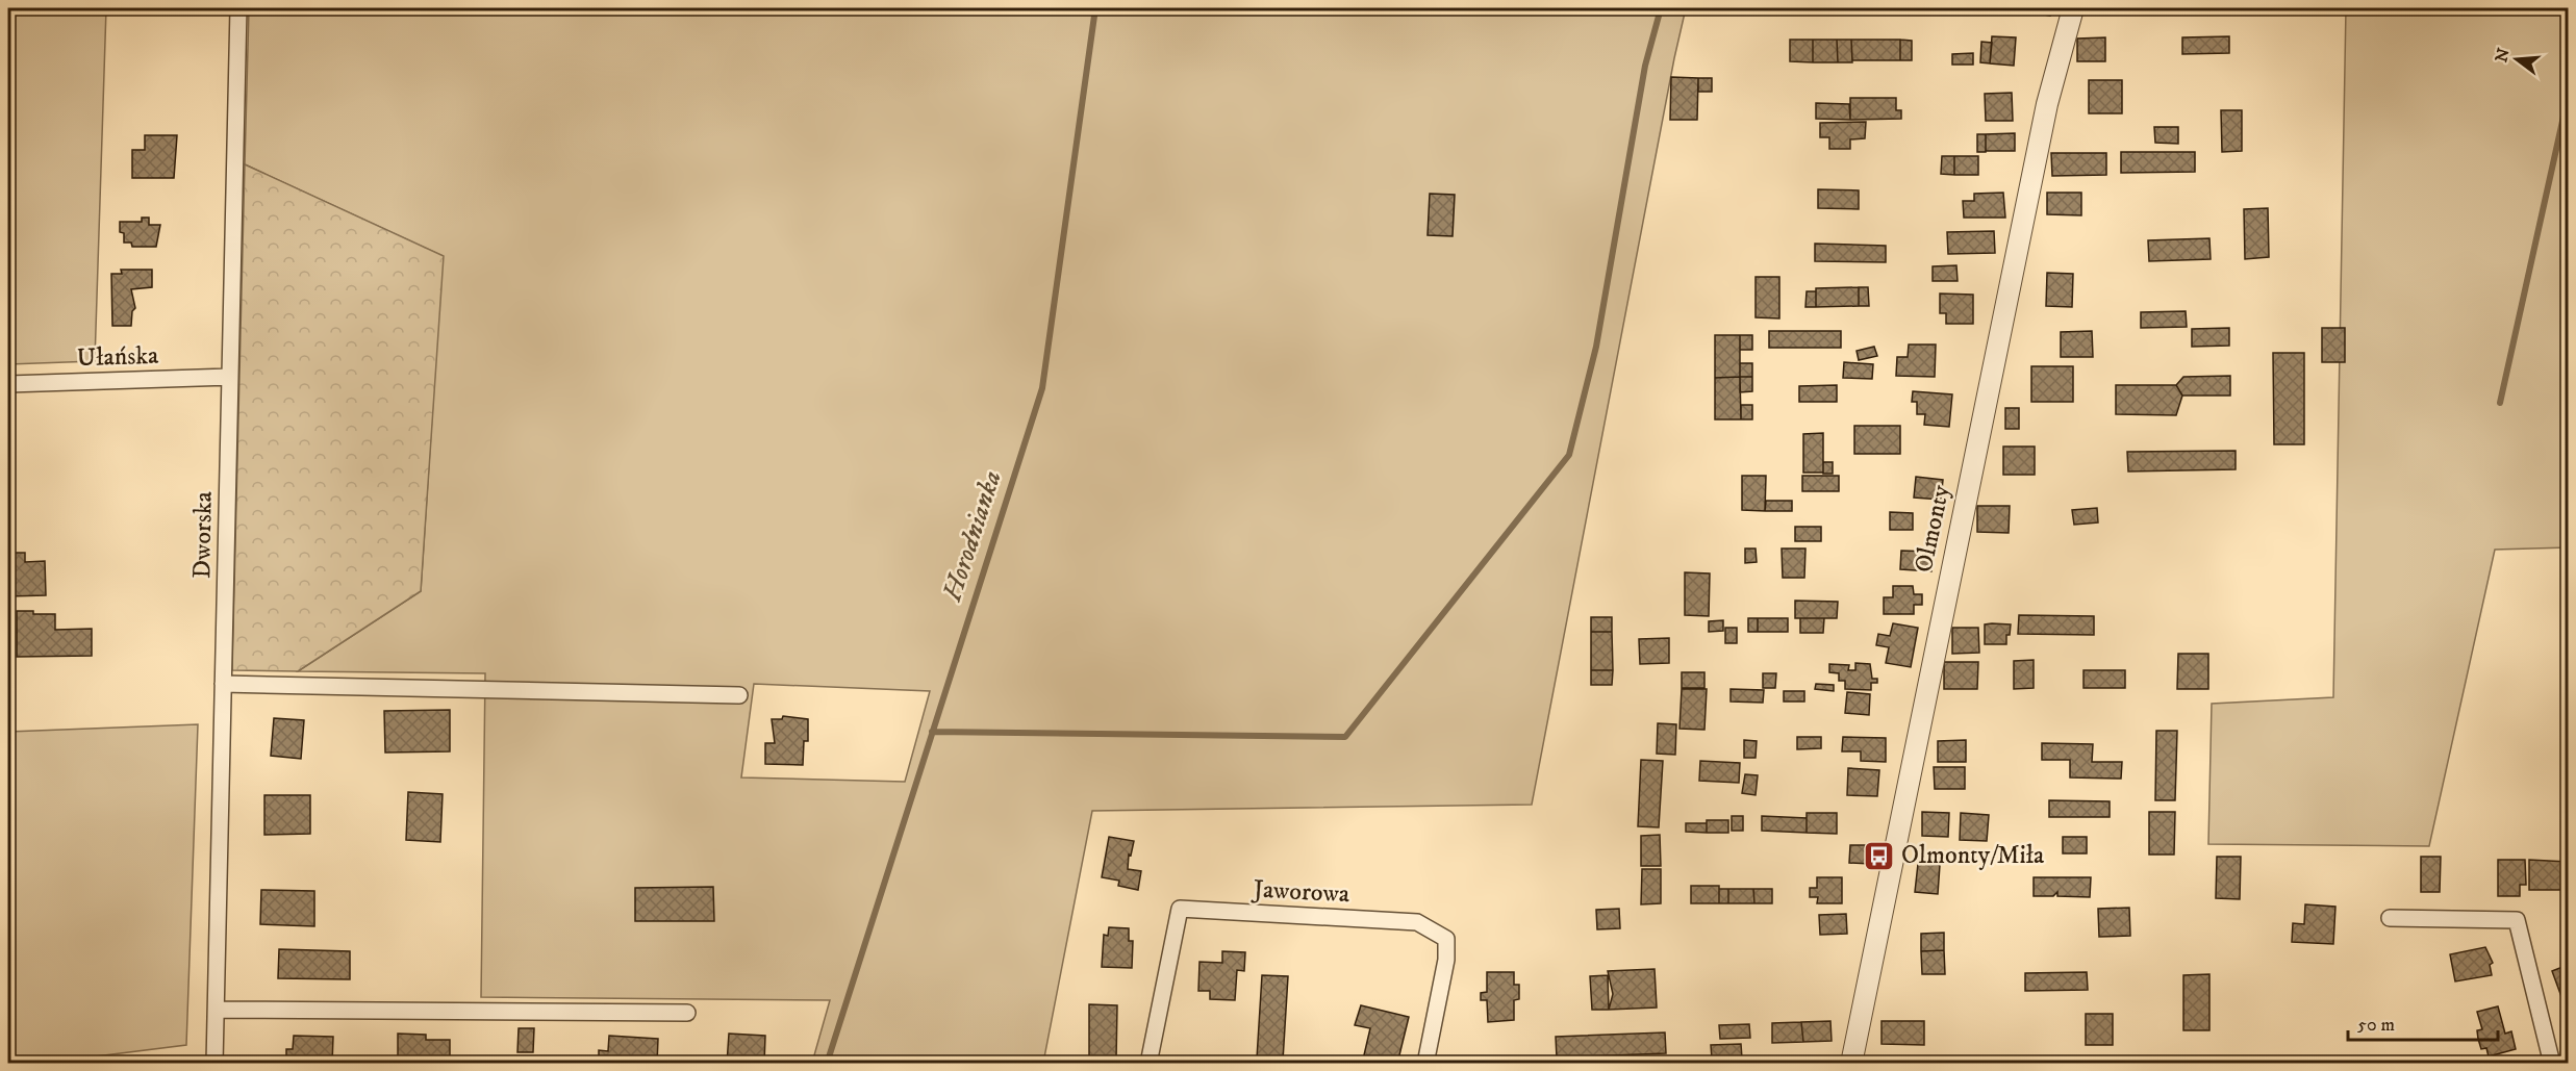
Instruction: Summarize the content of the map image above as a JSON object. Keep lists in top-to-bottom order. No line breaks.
{"streets":{"street":["Ułańska","Olmonty","Dworska","Jaworowa"]},"crossings":[["Ułańska","Dworska"]],"water":["Horodnianka"],"places":{"bus stop":["Olmonty/Miła"]},"scale_bar":"50 m","north":"left"}
